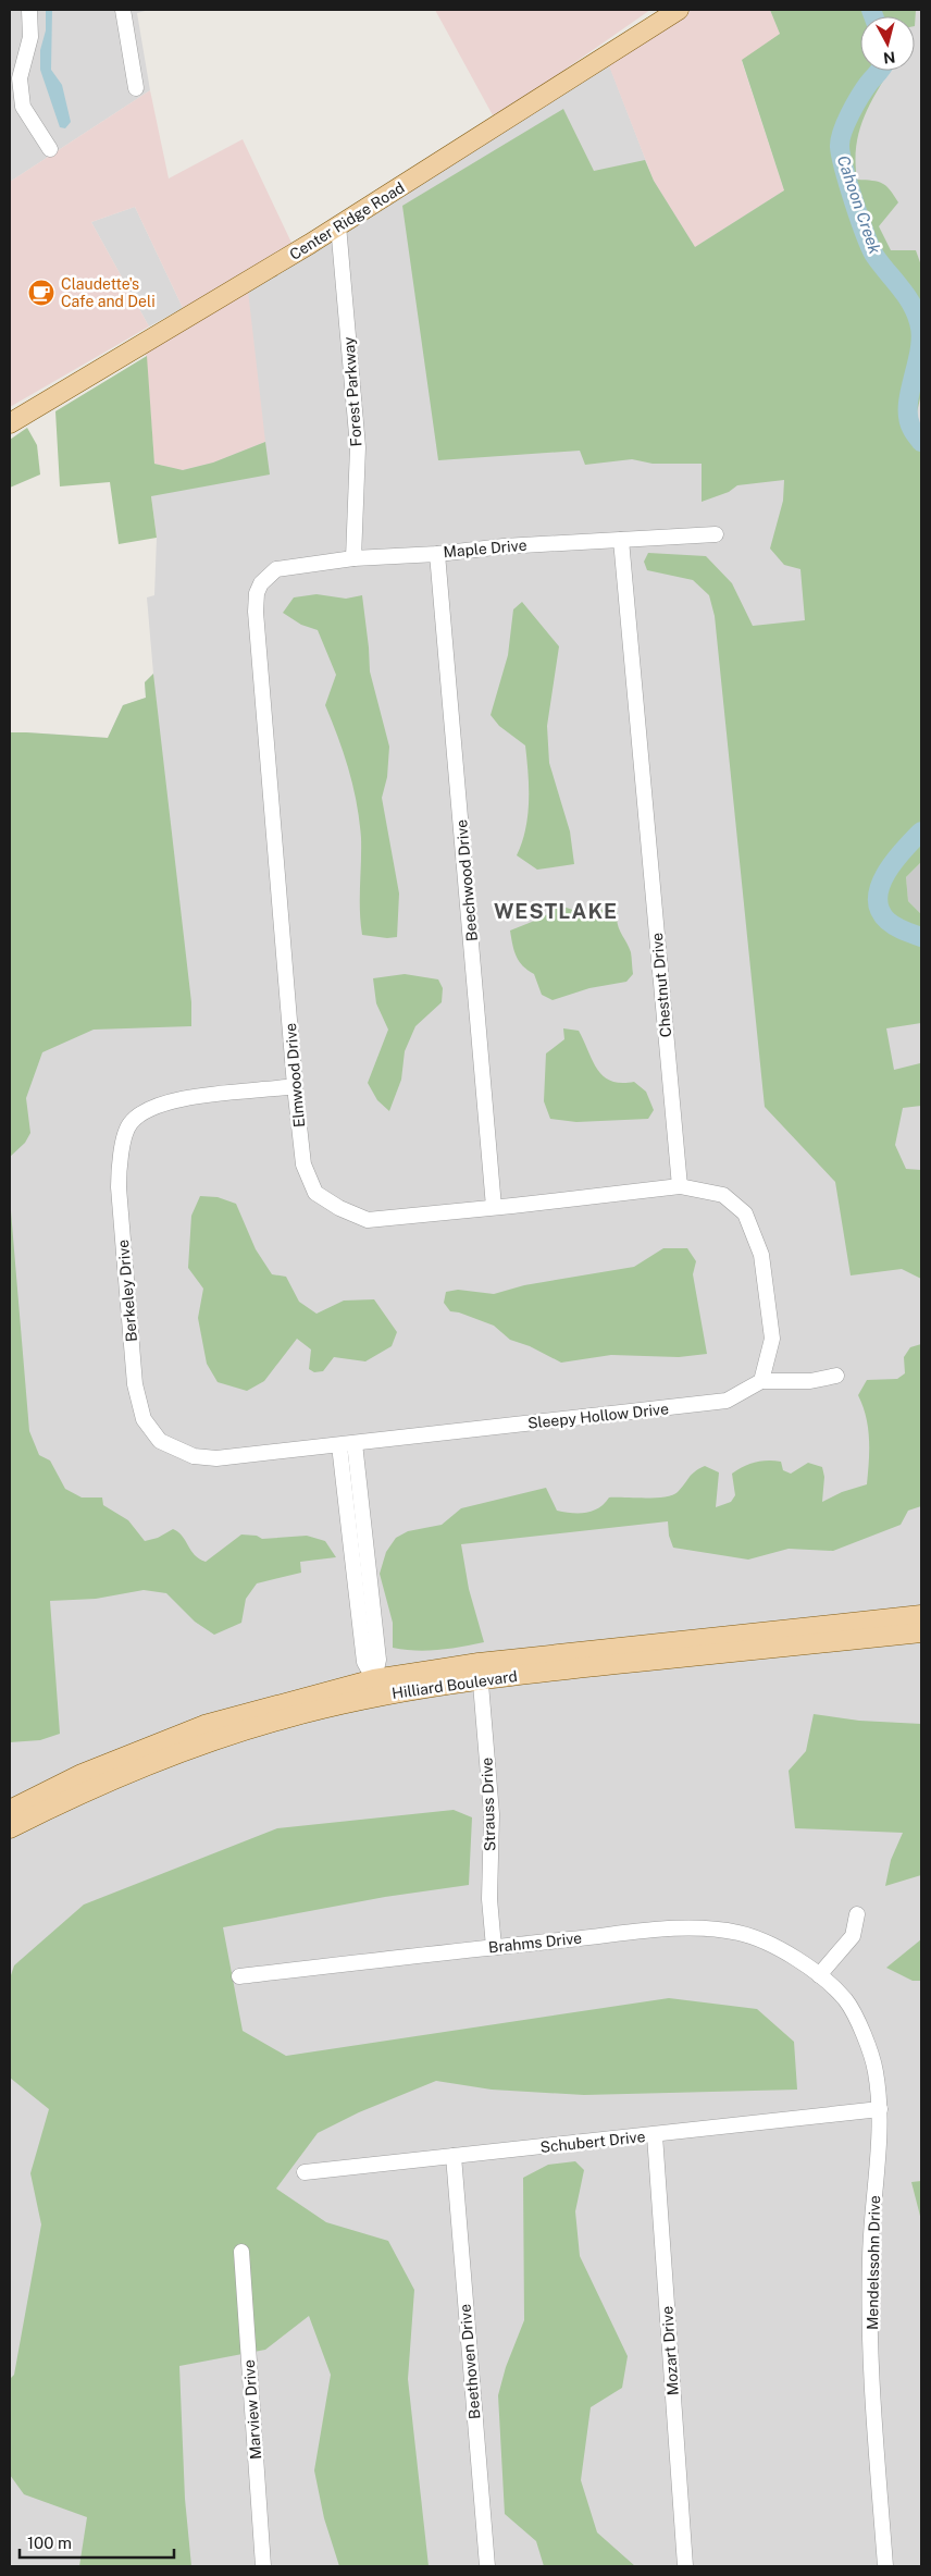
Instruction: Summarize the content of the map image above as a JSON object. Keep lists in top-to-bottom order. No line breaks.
{"streets":{"main road":["Center Ridge Road","Hilliard Boulevard"],"street":["Forest Parkway","Maple Drive","Beechwood Drive","Chestnut Drive","Elmwood Drive","Berkeley Drive","Sleepy Hollow Drive","Strauss Drive","Brahms Drive","Schubert Drive","Mendelssohn Drive","Mozart Drive","Beethoven Drive","Marview Drive"]},"crossings":[["Center Ridge Road","Forest Parkway"],["Forest Parkway","Maple Drive"],["Maple Drive","Beechwood Drive"],["Maple Drive","Chestnut Drive"],["Maple Drive","Elmwood Drive"],["Beechwood Drive","Elmwood Drive"],["Chestnut Drive","Elmwood Drive"],["Elmwood Drive","Berkeley Drive"],["Berkeley Drive","Sleepy Hollow Drive"],["Hilliard Boulevard","Strauss Drive"],["Strauss Drive","Brahms Drive"],["Brahms Drive","Mendelssohn Drive"],["Schubert Drive","Mendelssohn Drive"],["Schubert Drive","Mozart Drive"],["Schubert Drive","Beethoven Drive"]],"districts":["WESTLAKE"],"water":["Cahoon Creek"],"places":{"cafe":["Claudette's Cafe and Deli"]},"scale_bar":"100 m","north":"bottom"}
